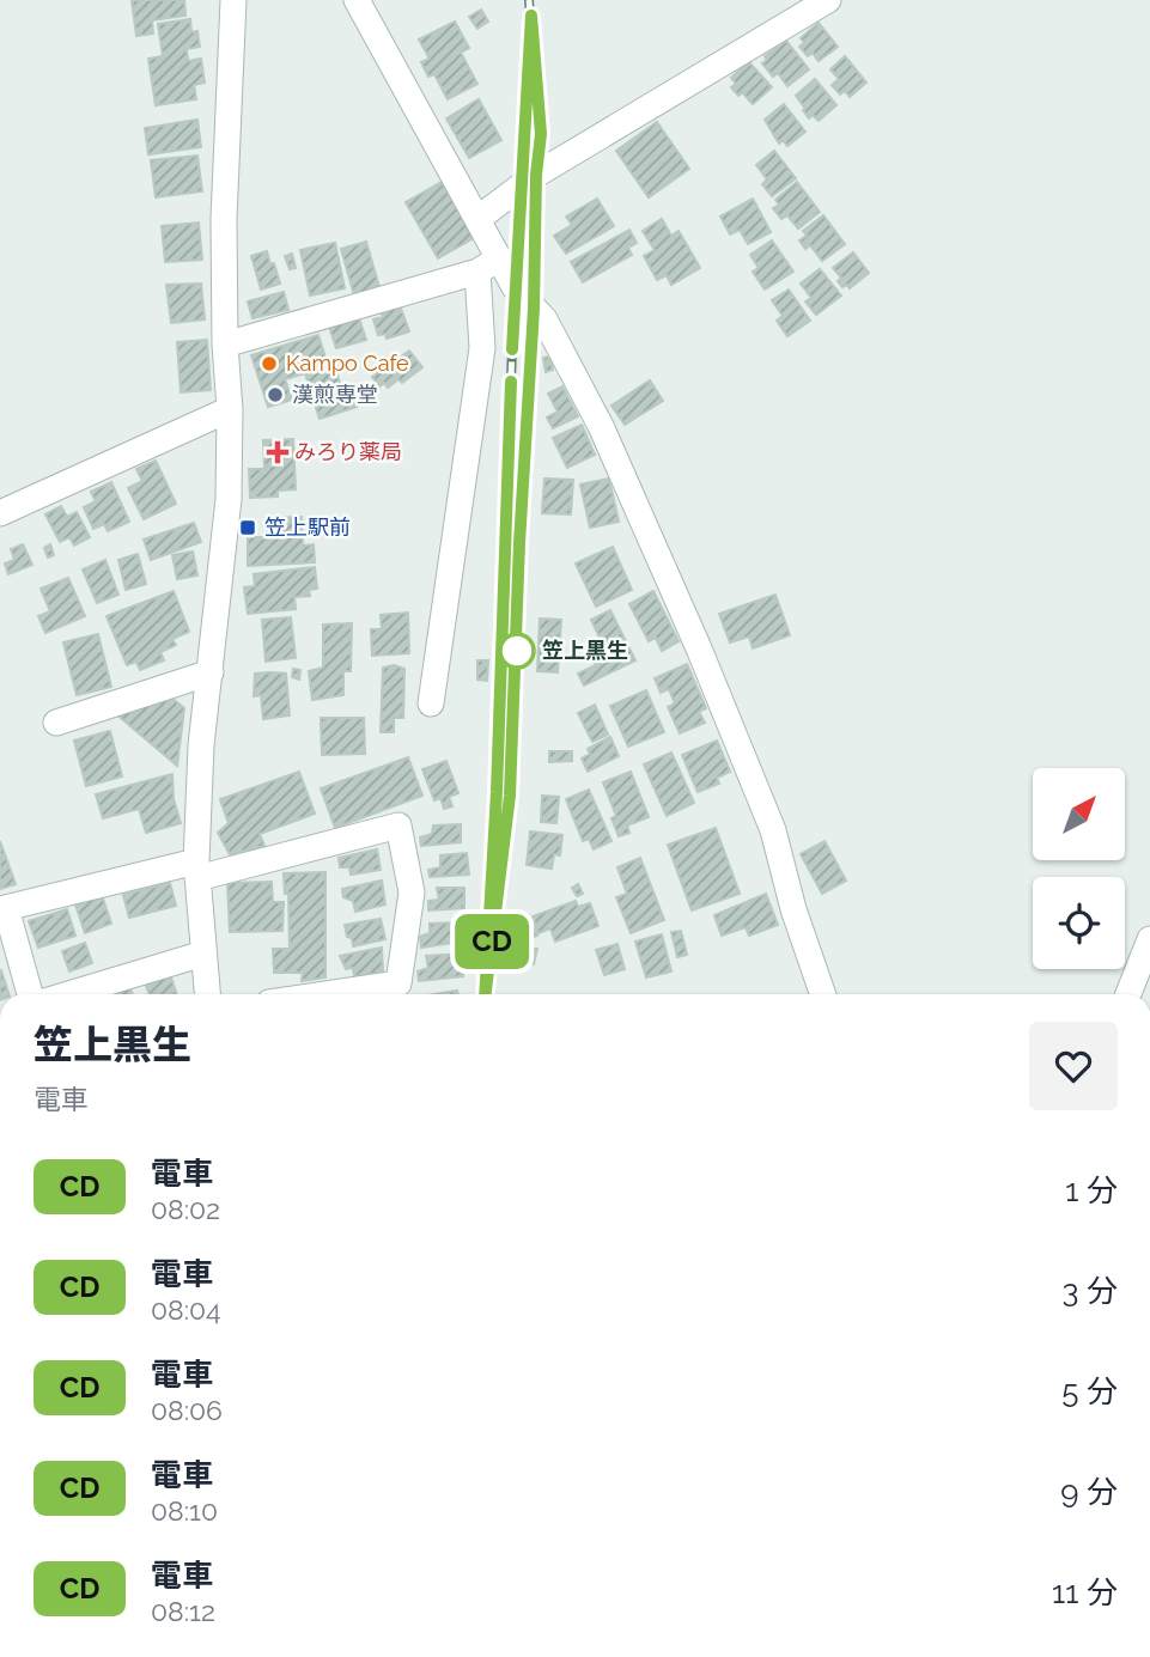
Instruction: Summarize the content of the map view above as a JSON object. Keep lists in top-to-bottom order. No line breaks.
{"places":{"other":["Kampo Cafe","漢煎専堂","笠上黒生"],"health":["みろり薬局"],"transit":["笠上駅前"]},"north":"top right","page":{"on_map":"CD","heading":["笠上黒生","電車"],"list":[{"mark":"CD","name":"電車","note":"08:02","value":"1 分"},{"mark":"CD","name":"電車","note":"08:04","value":"3 分"},{"mark":"CD","name":"電車","note":"08:06","value":"5 分"},{"mark":"CD","name":"電車","note":"08:10","value":"9 分"},{"mark":"CD","name":"電車","note":"08:12","value":"11 分"}]}}
